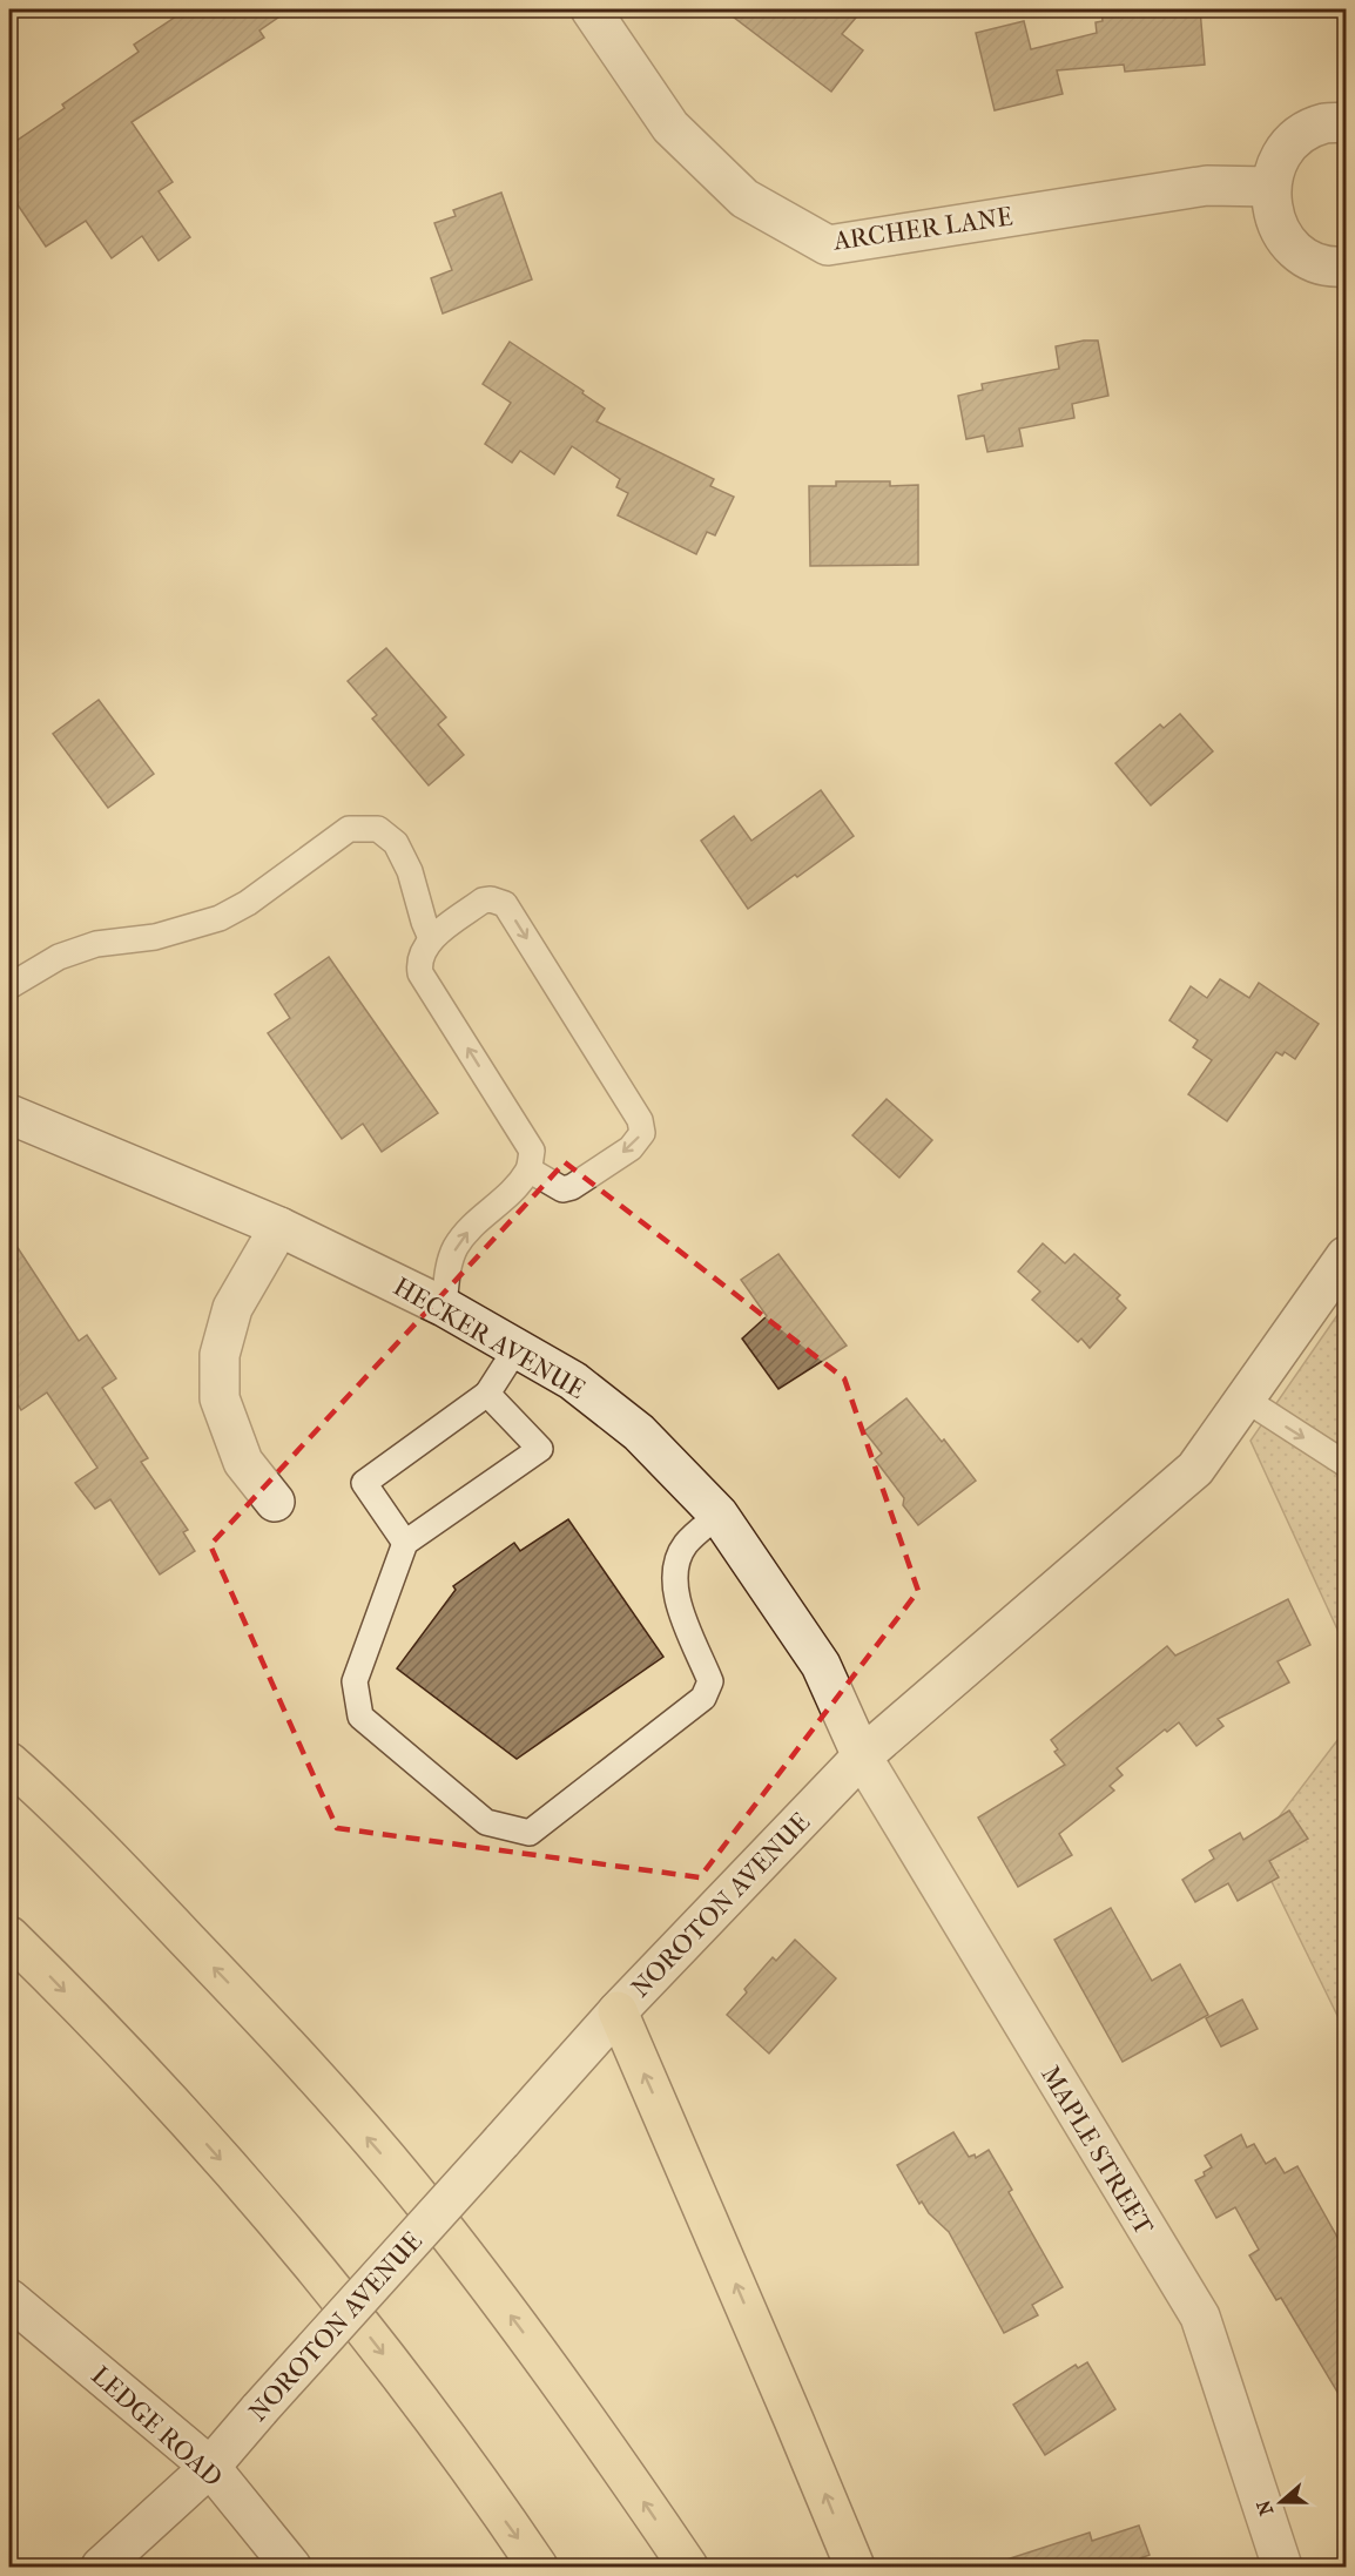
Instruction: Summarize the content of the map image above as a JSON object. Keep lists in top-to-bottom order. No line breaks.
{"streets":{"main road":["ARCHER LANE","HECKER AVENUE","NOROTON AVENUE","MAPLE STREET","LEDGE ROAD"]},"crossings":[["HECKER AVENUE","NOROTON AVENUE"],["HECKER AVENUE","MAPLE STREET"],["NOROTON AVENUE","MAPLE STREET"],["NOROTON AVENUE","LEDGE ROAD"]],"north":"left"}
